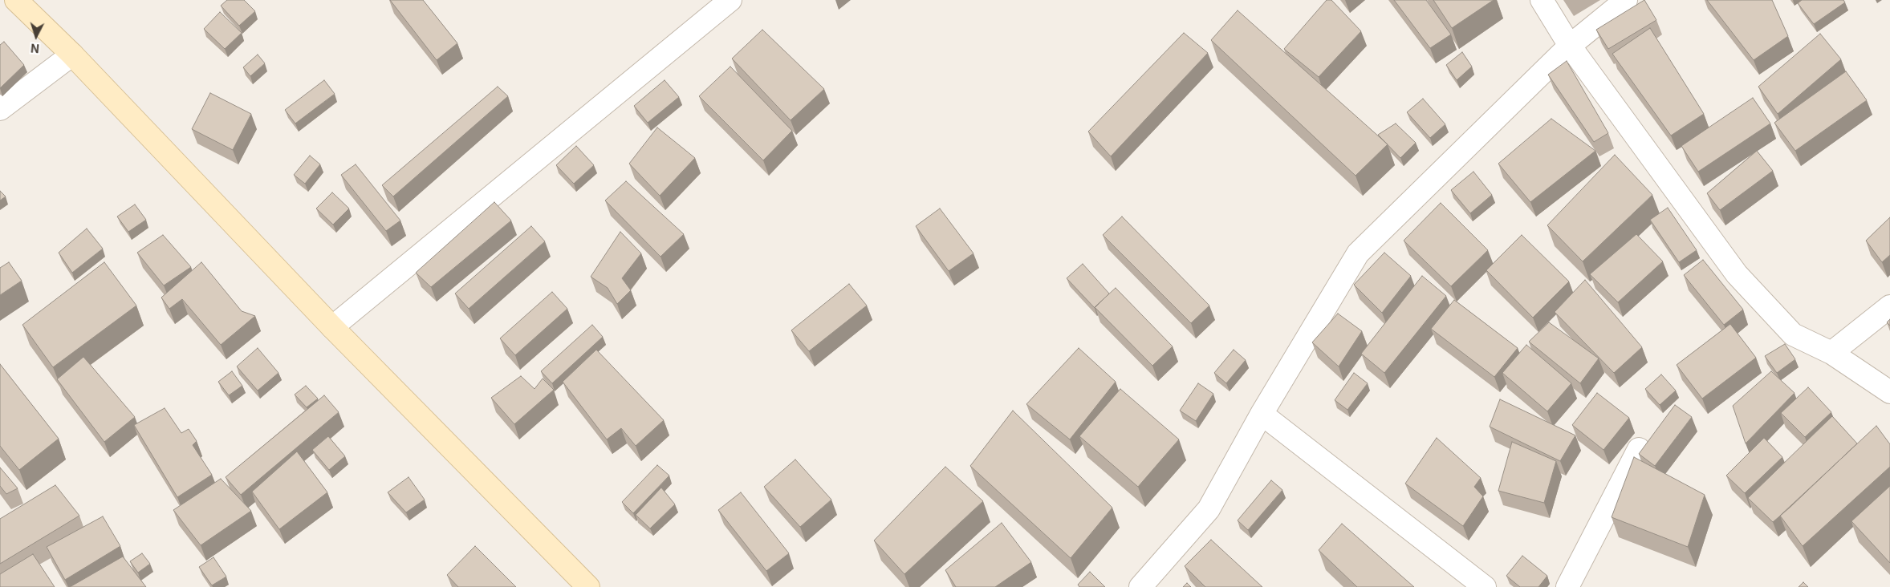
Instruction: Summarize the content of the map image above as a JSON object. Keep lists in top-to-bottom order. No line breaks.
{"north":"bottom"}
